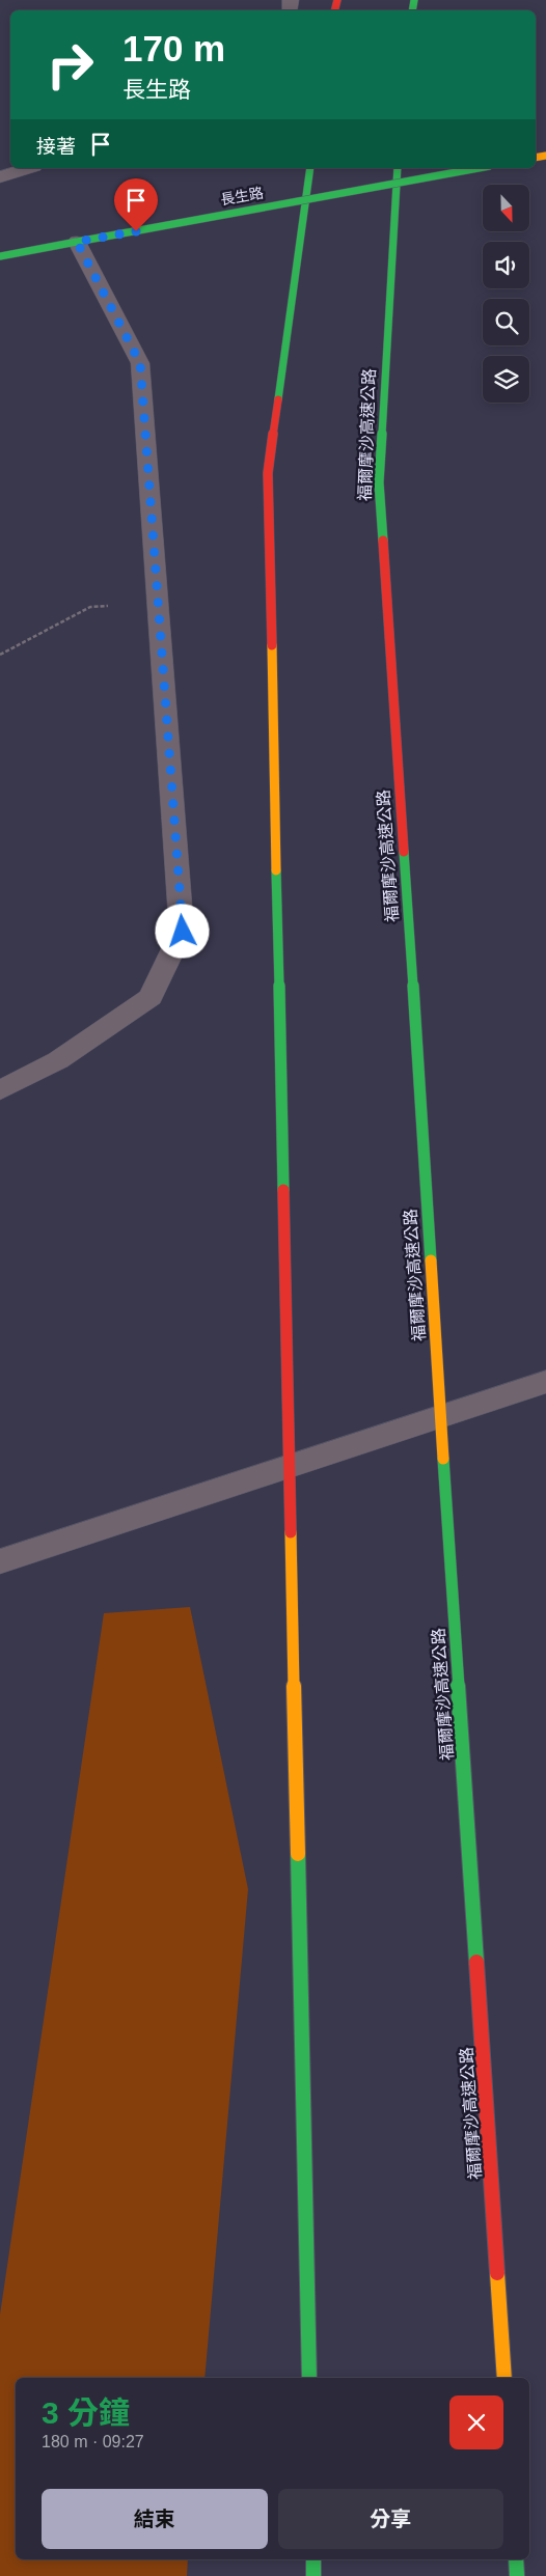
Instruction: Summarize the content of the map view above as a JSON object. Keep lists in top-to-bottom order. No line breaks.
{"streets":{"main road":["長生路","福爾摩沙高速公路"]},"north":"bottom","page":{"turn":["170 m","長生路"],"then":"接著","heading":["3 分鐘","180 m · 09:27"],"buttons":["結束","分享"]}}
